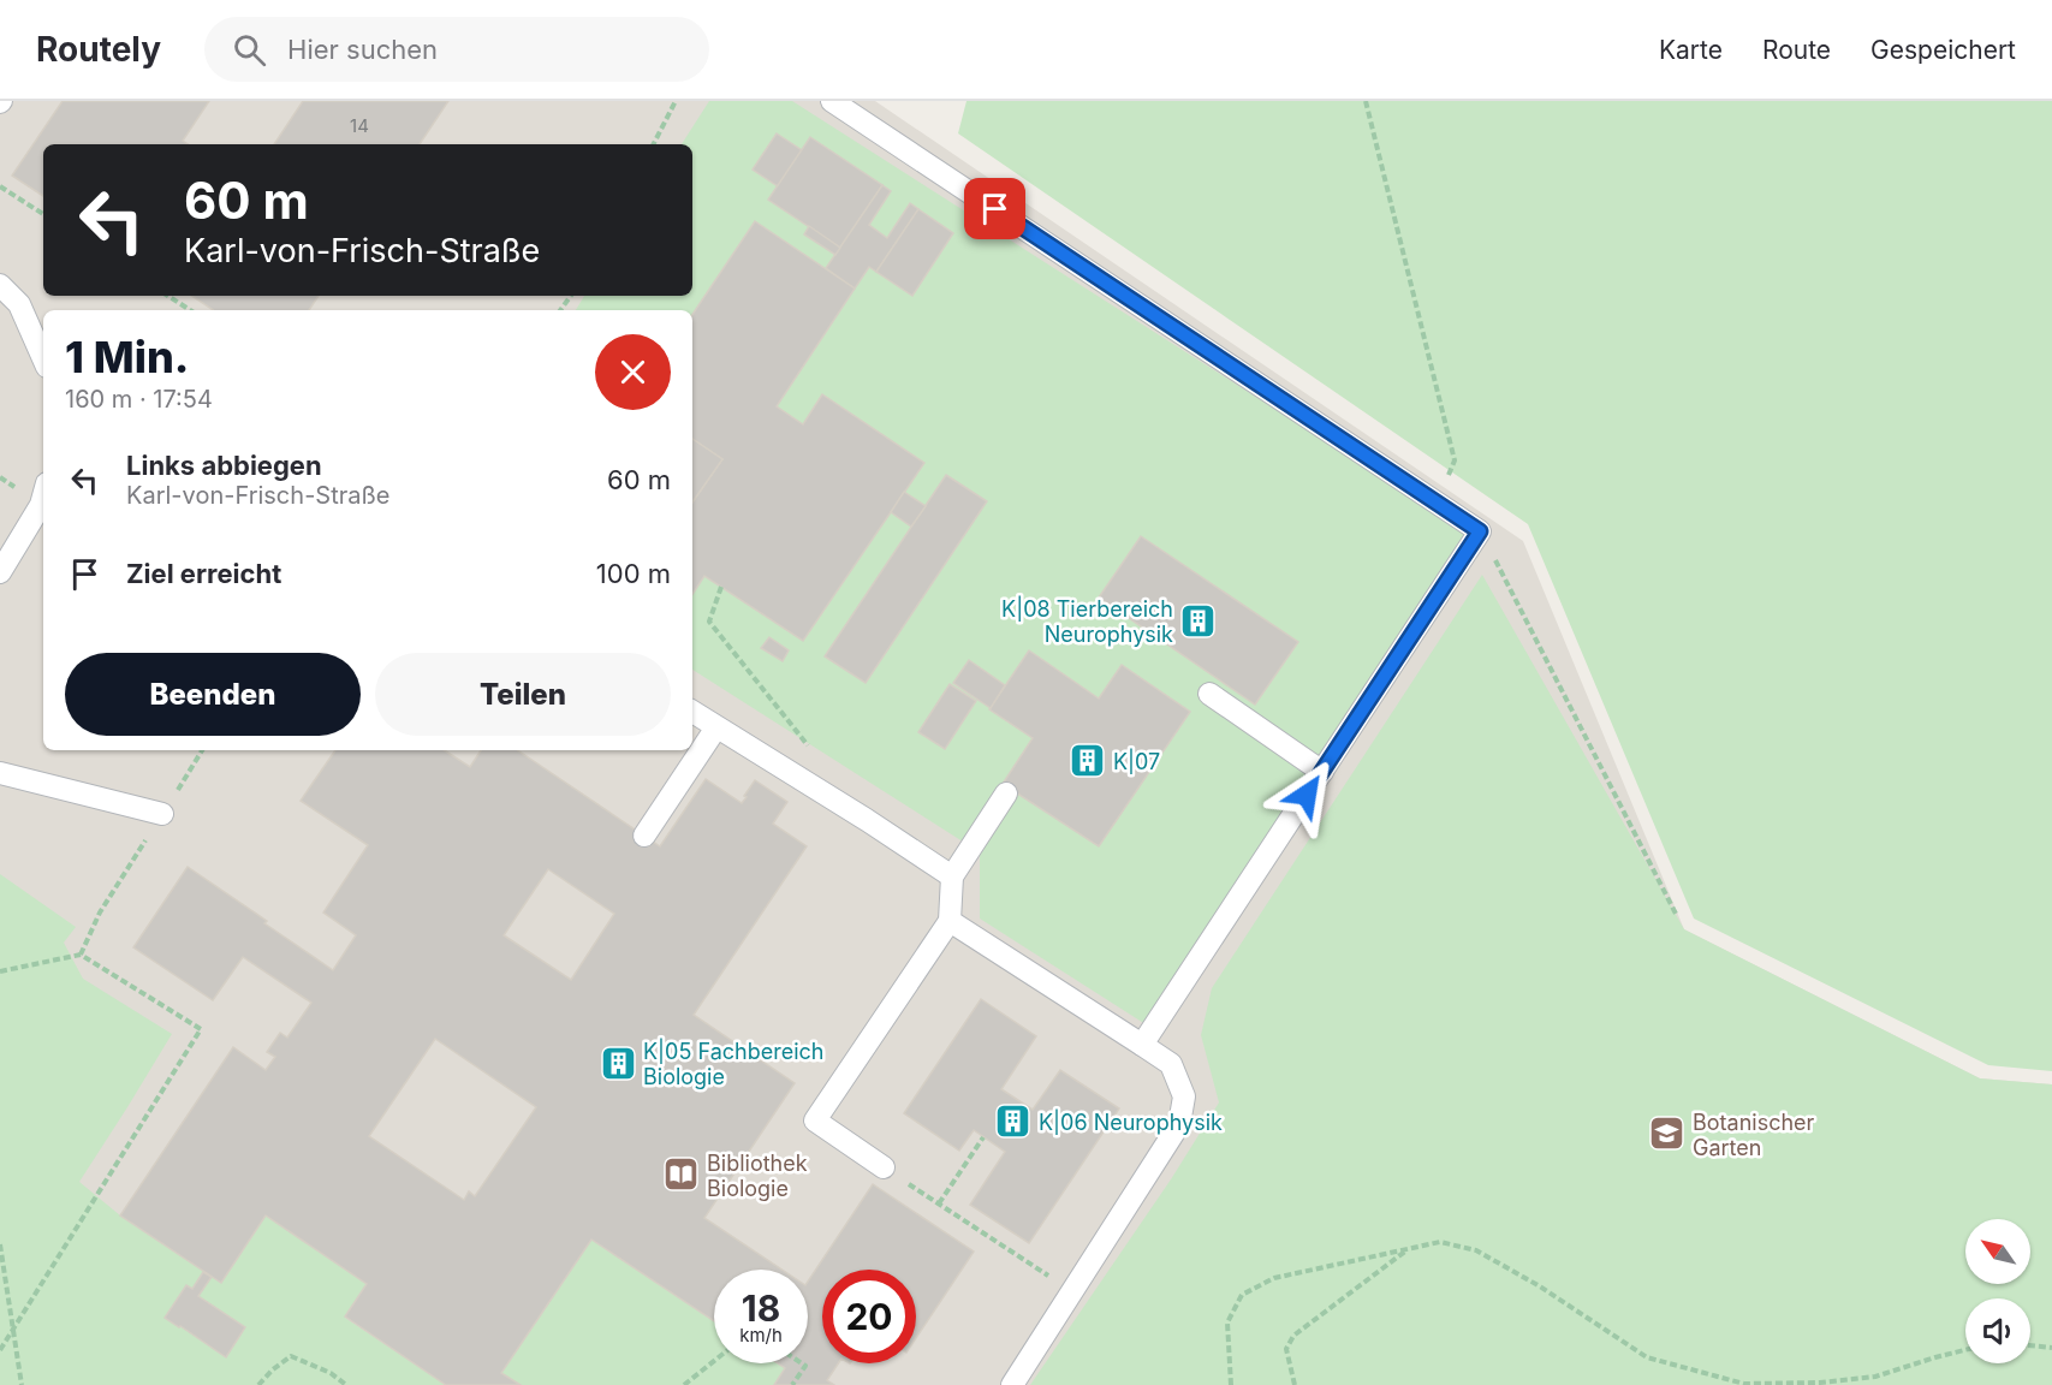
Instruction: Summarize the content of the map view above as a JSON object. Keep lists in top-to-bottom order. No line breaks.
{"places":{"building":["K|08 Tierbereich Neurophysik","K|07","K|05 Fachbereich Biologie","K|06 Neurophysik"],"school or university":["Botanischer Garten"],"library":["Bibliothek Biologie"]},"house_numbers":["14"],"north":"top left","page":{"header":"Routely","search":"Hier suchen","nav":["Karte","Route","Gespeichert"],"turn":["60 m","Karl-von-Frisch-Straße"],"heading":["1 Min.","160 m · 17:54"],"list":[{"name":"Links abbiegen","note":"Karl-von-Frisch-Straße","value":"60 m"},{"name":"Ziel erreicht","value":"100 m"}],"buttons":["Beenden","Teilen"],"speed":"18 km/h","limit":"20"}}
